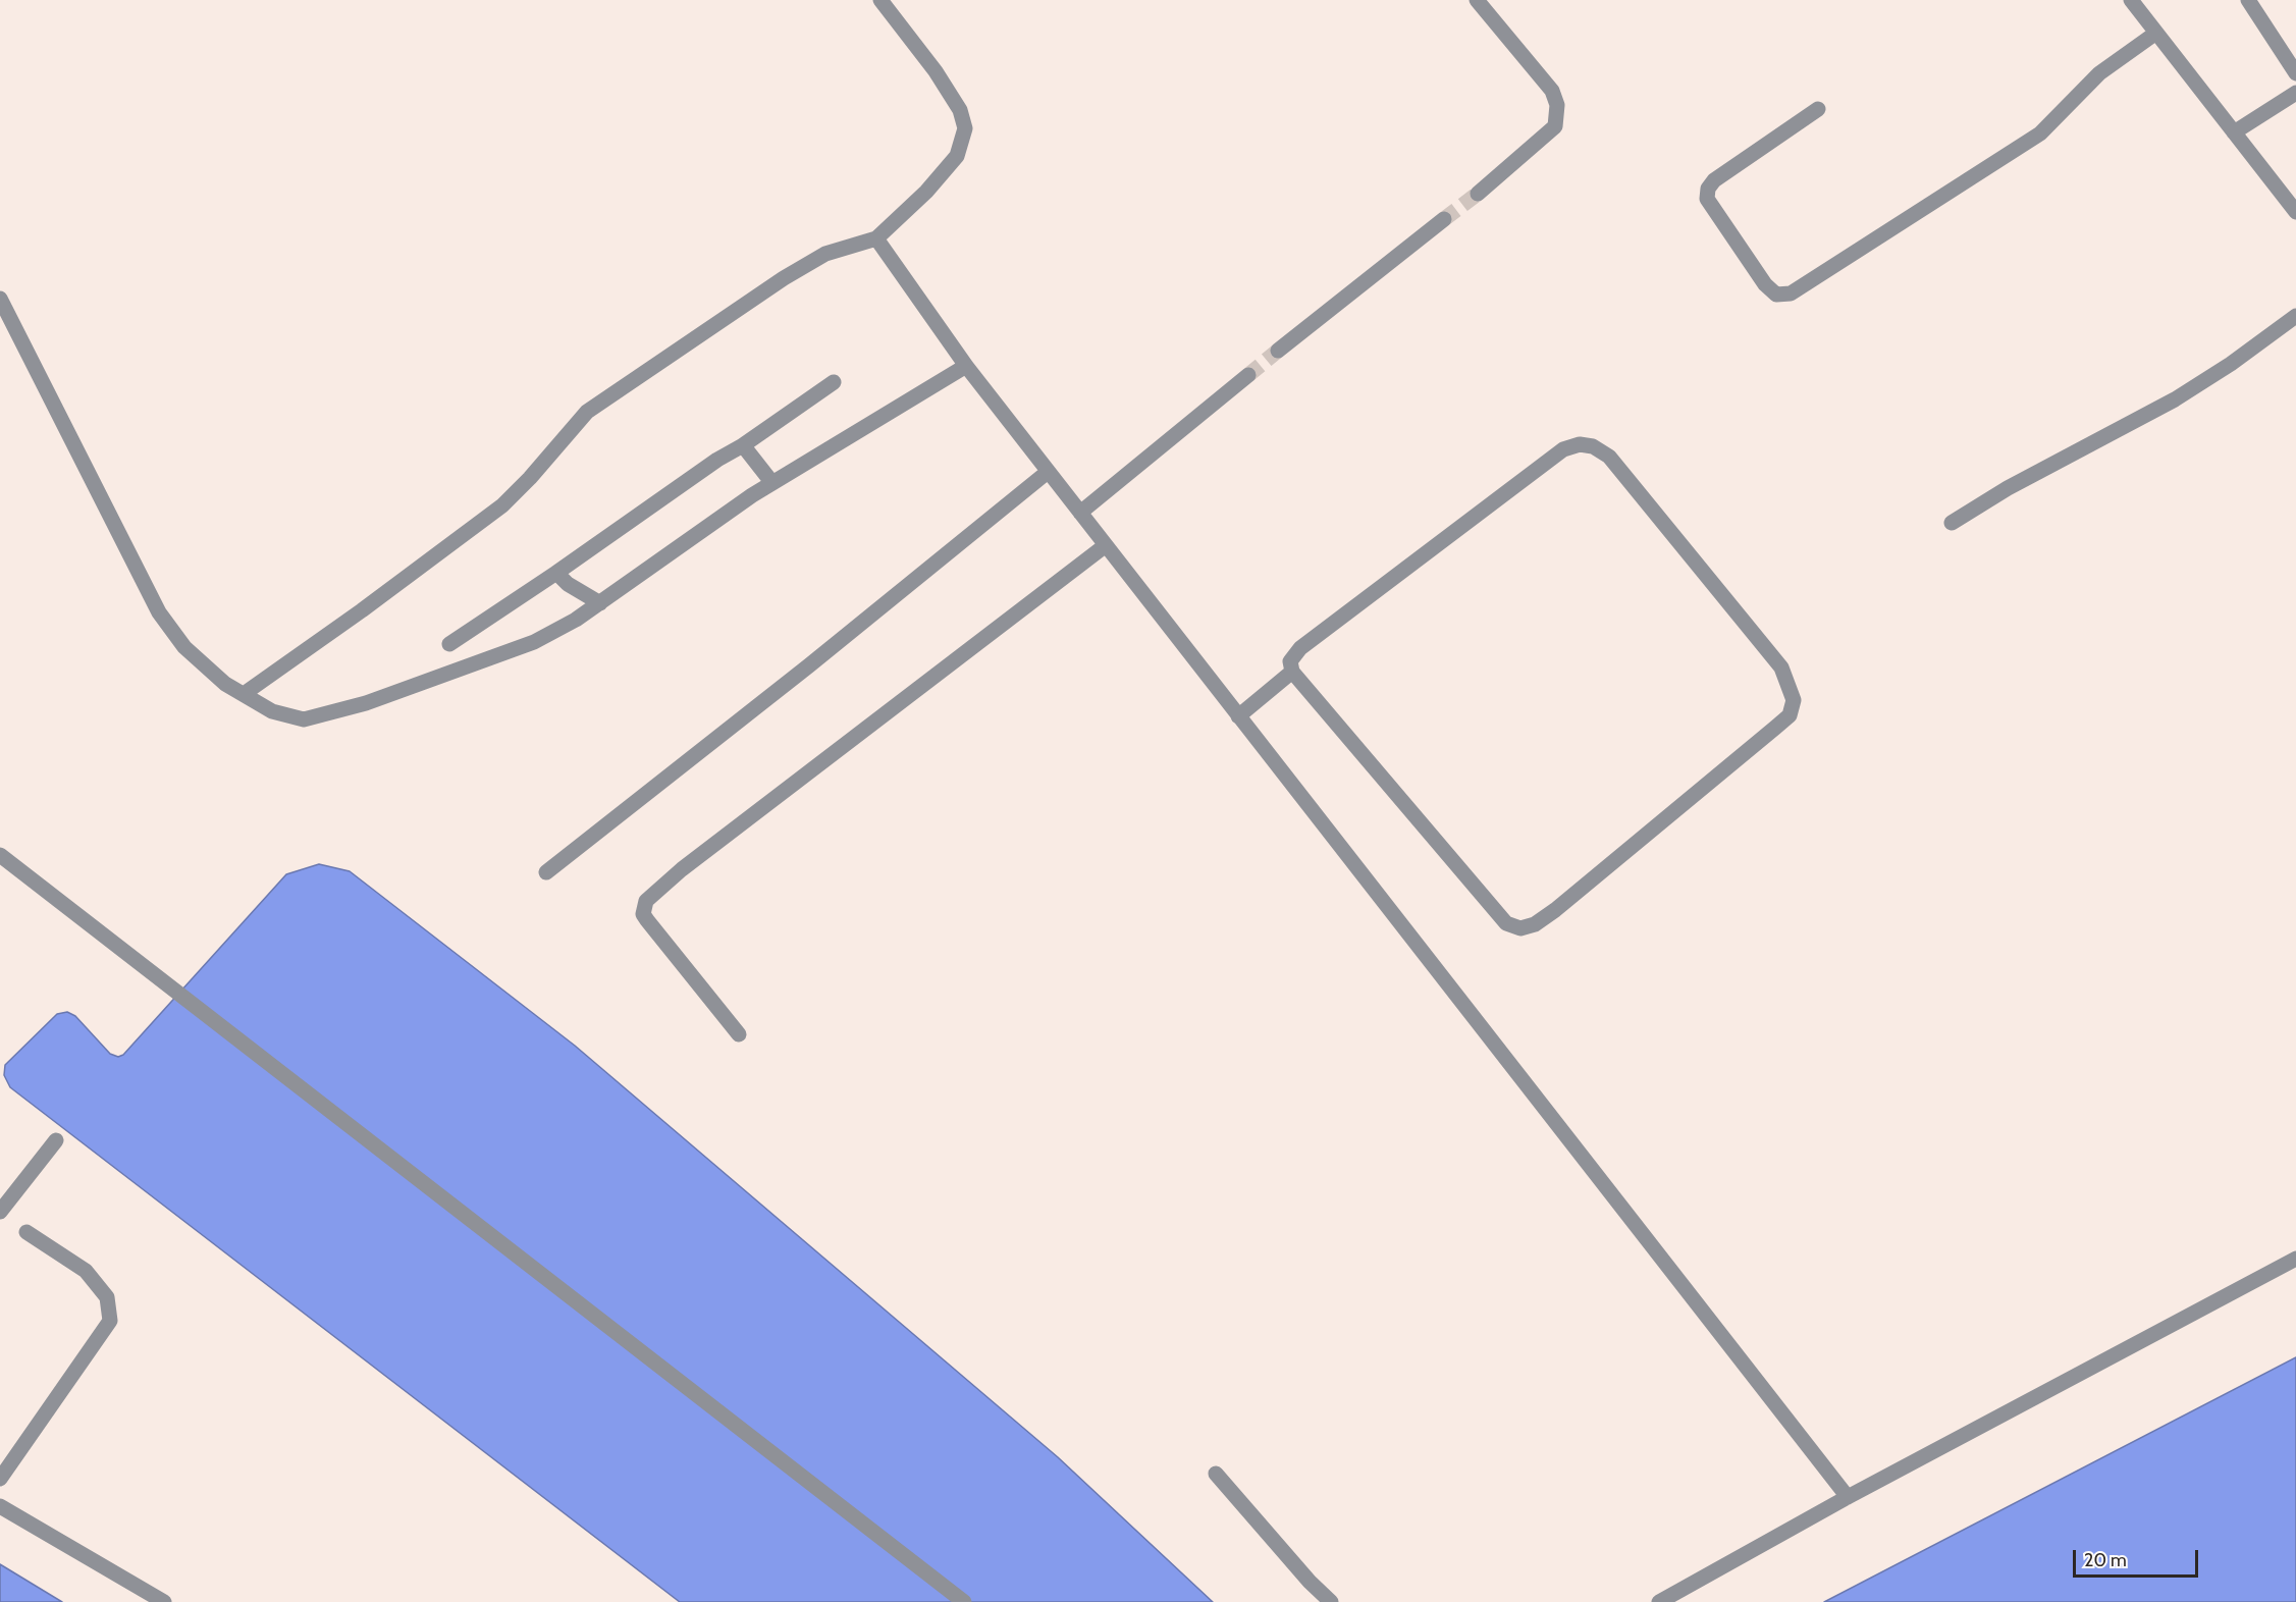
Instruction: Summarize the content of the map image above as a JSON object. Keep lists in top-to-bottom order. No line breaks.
{"scale_bar":"20 m"}
